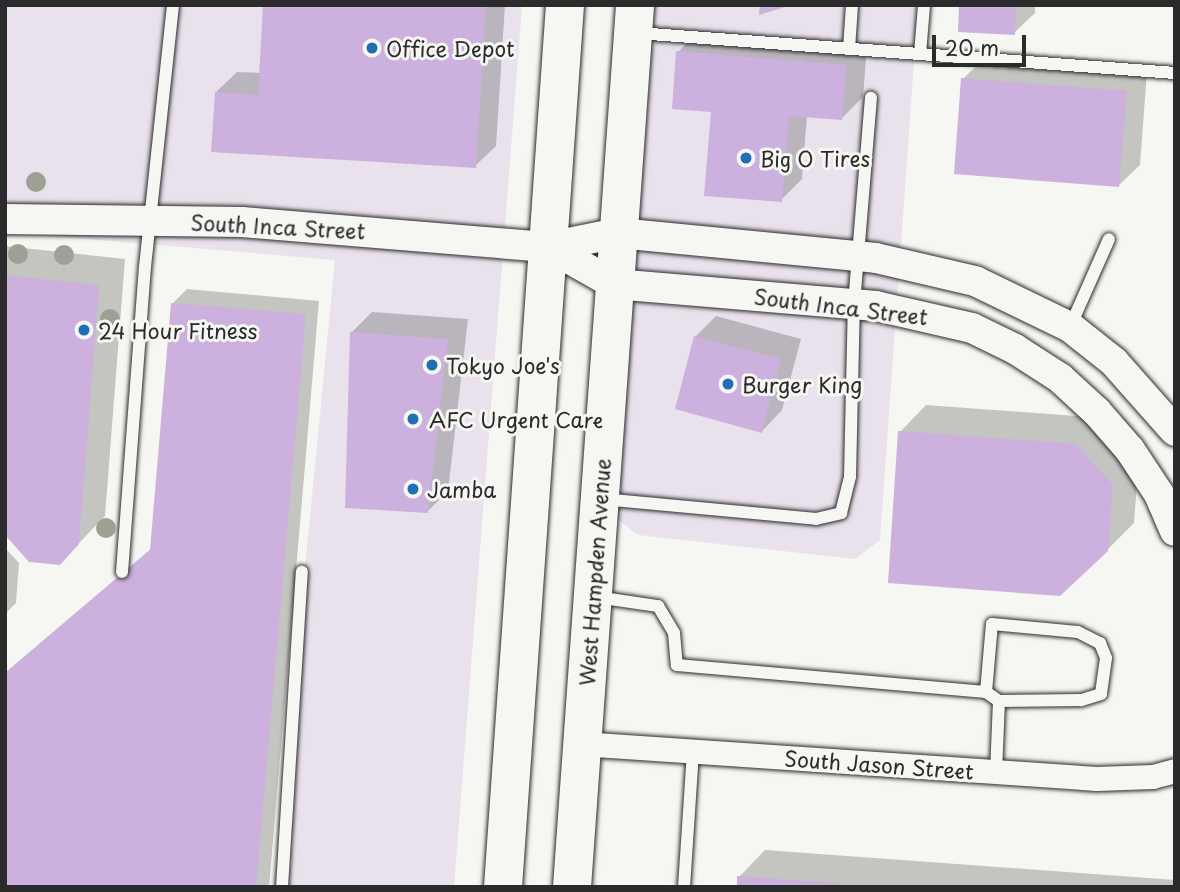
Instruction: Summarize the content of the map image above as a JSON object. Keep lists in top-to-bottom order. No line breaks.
{"streets":{"highway":["West Hampden Avenue"],"street":["South Inca Street","South Jason Street"]},"crossings":[["South Inca Street","West Hampden Avenue"],["West Hampden Avenue","South Jason Street"]],"places":["Office Depot","Big O Tires","24 Hour Fitness","Tokyo Joe's","Burger King","AFC Urgent Care","Jamba"],"scale_bar":"20 m"}
